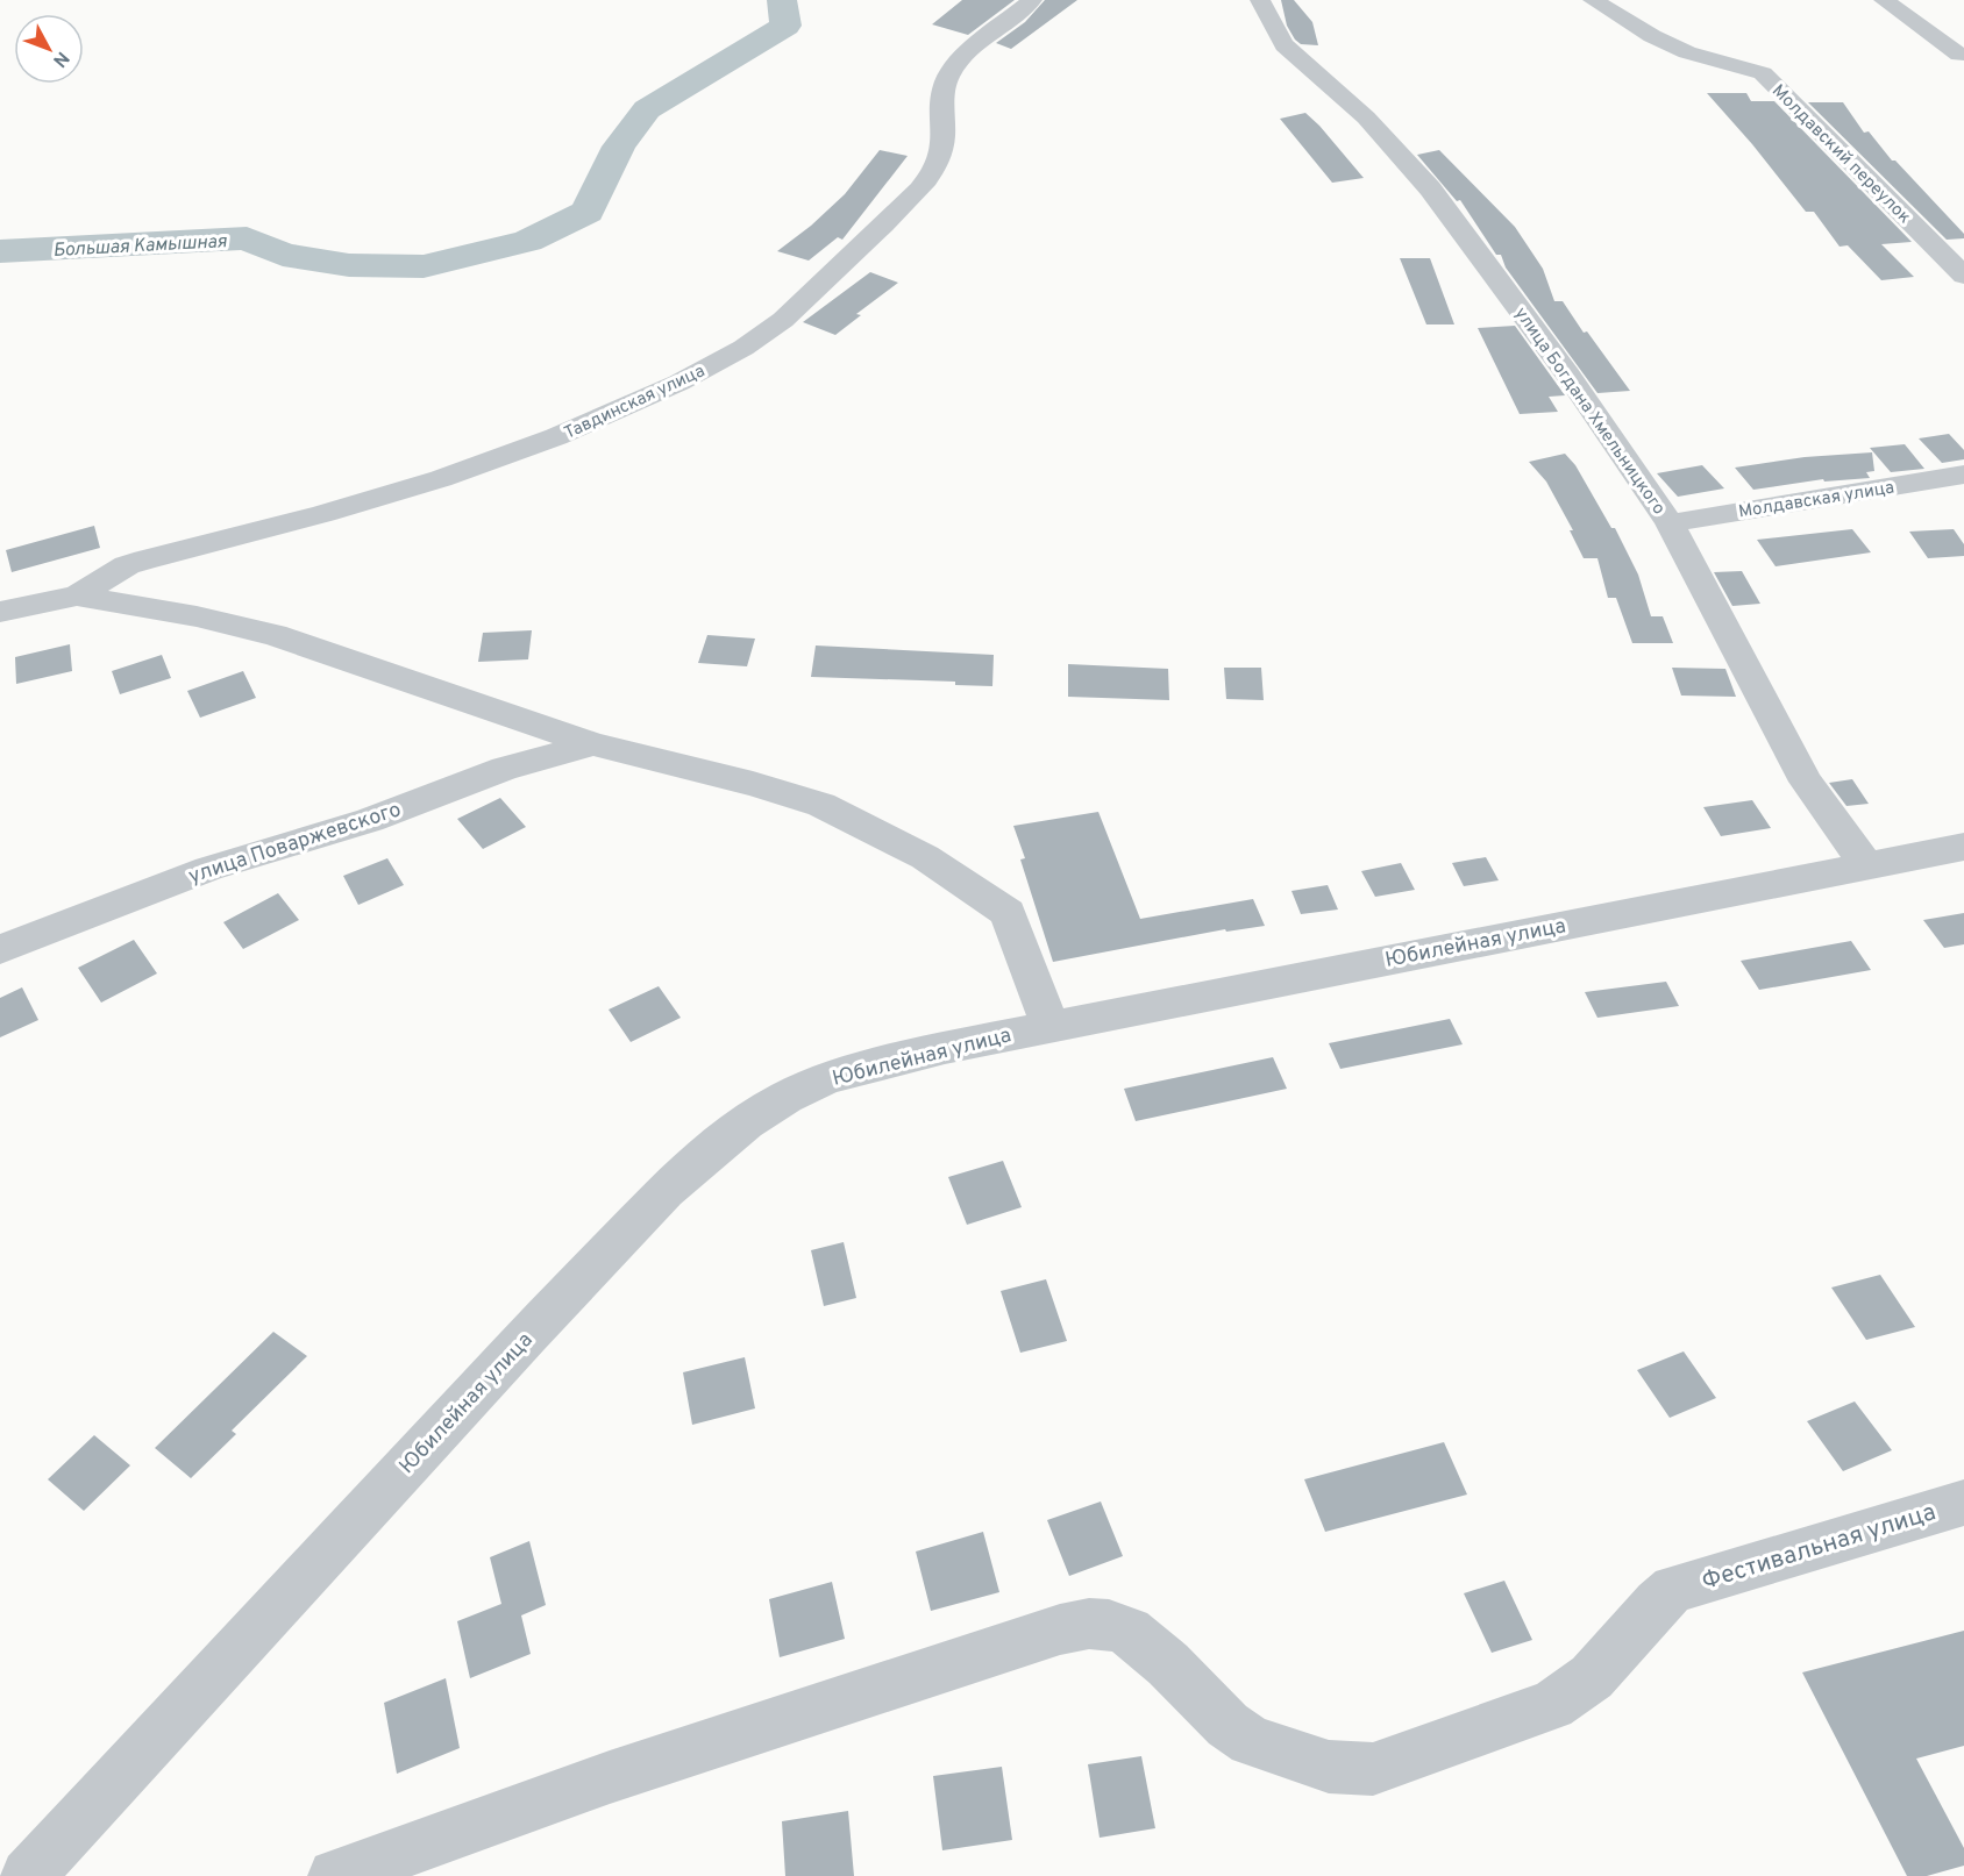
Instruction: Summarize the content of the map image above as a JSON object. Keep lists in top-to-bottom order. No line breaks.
{"streets":{"street":["Молдавский переулок","Тавдинская улица","улица Богдана Хмельницкого","Молдавская улица","улица Поваржевского","Юбилейная улица","Фестивальная улица"]},"crossings":[["Тавдинская улица","улица Поваржевского"],["Тавдинская улица","Юбилейная улица"],["улица Богдана Хмельницкого","Молдавская улица"],["улица Богдана Хмельницкого","Юбилейная улица"]],"water":["Большая Камышная"],"north":"bottom right"}
